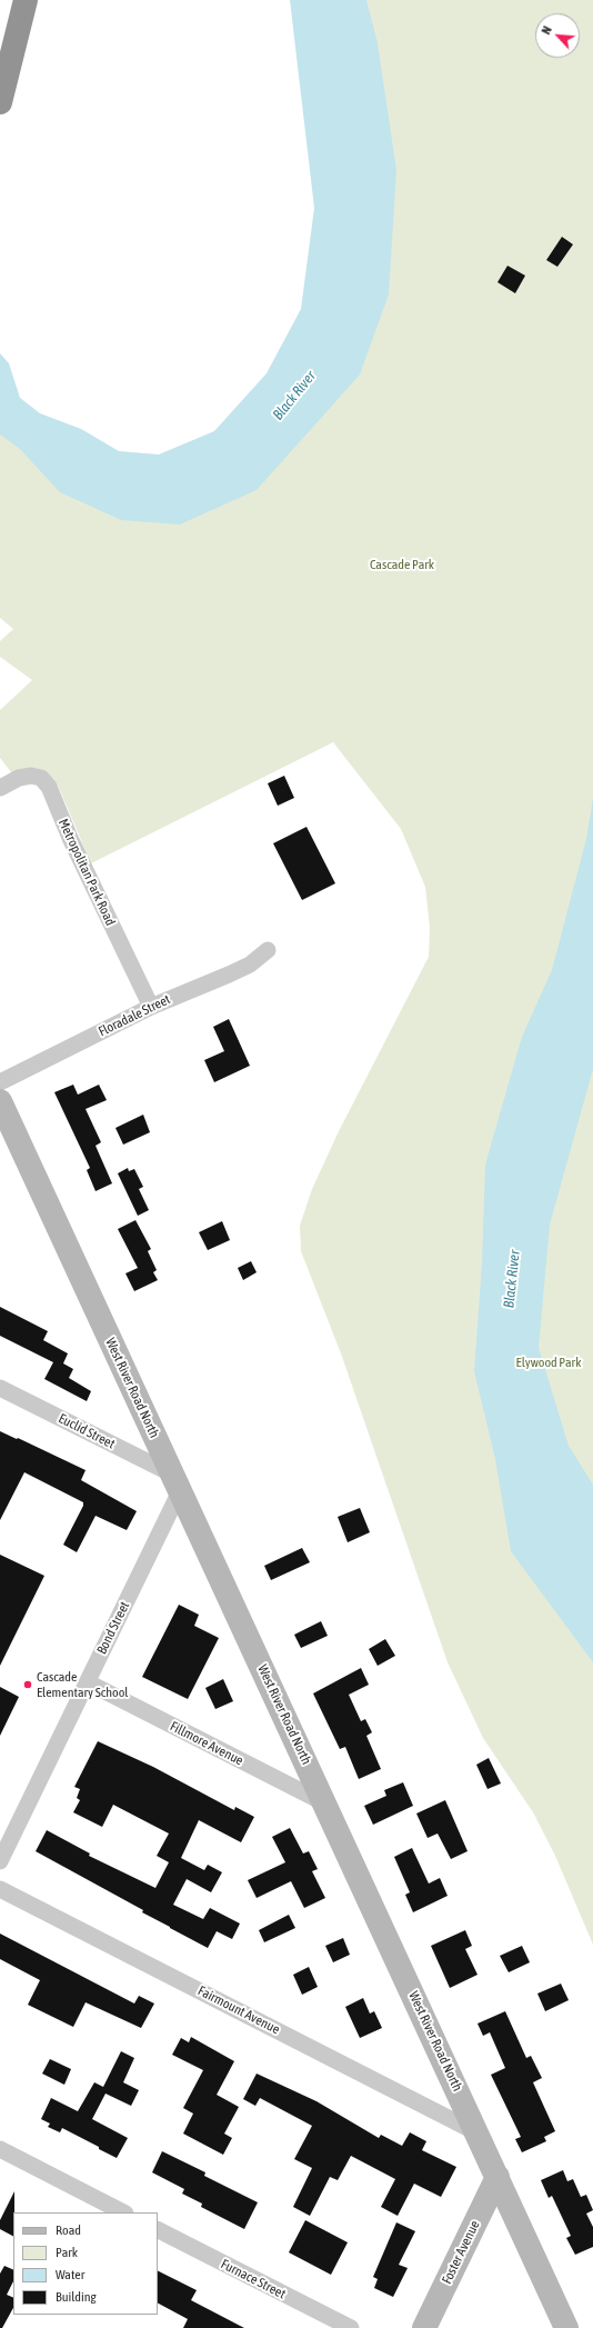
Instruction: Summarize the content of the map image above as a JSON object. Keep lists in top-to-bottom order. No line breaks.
{"streets":{"street":["Metropolitan Park Road","Floradale Street","West River Road North","Euclid Street","Bond Street","Fillmore Avenue","Fairmount Avenue","Foster Avenue","Furnace Street"]},"crossings":[["Metropolitan Park Road","Floradale Street"],["West River Road North","Euclid Street"],["West River Road North","Bond Street"],["West River Road North","Fillmore Avenue"],["West River Road North","Fairmount Avenue"],["West River Road North","Foster Avenue"],["Euclid Street","Bond Street"],["Bond Street","Fillmore Avenue"]],"water":["Black River"],"parks":["Cascade Park","Elywood Park"],"places":["Cascade Elementary School"],"legend":["Road","Park","Water","Building"],"north":"top left"}
